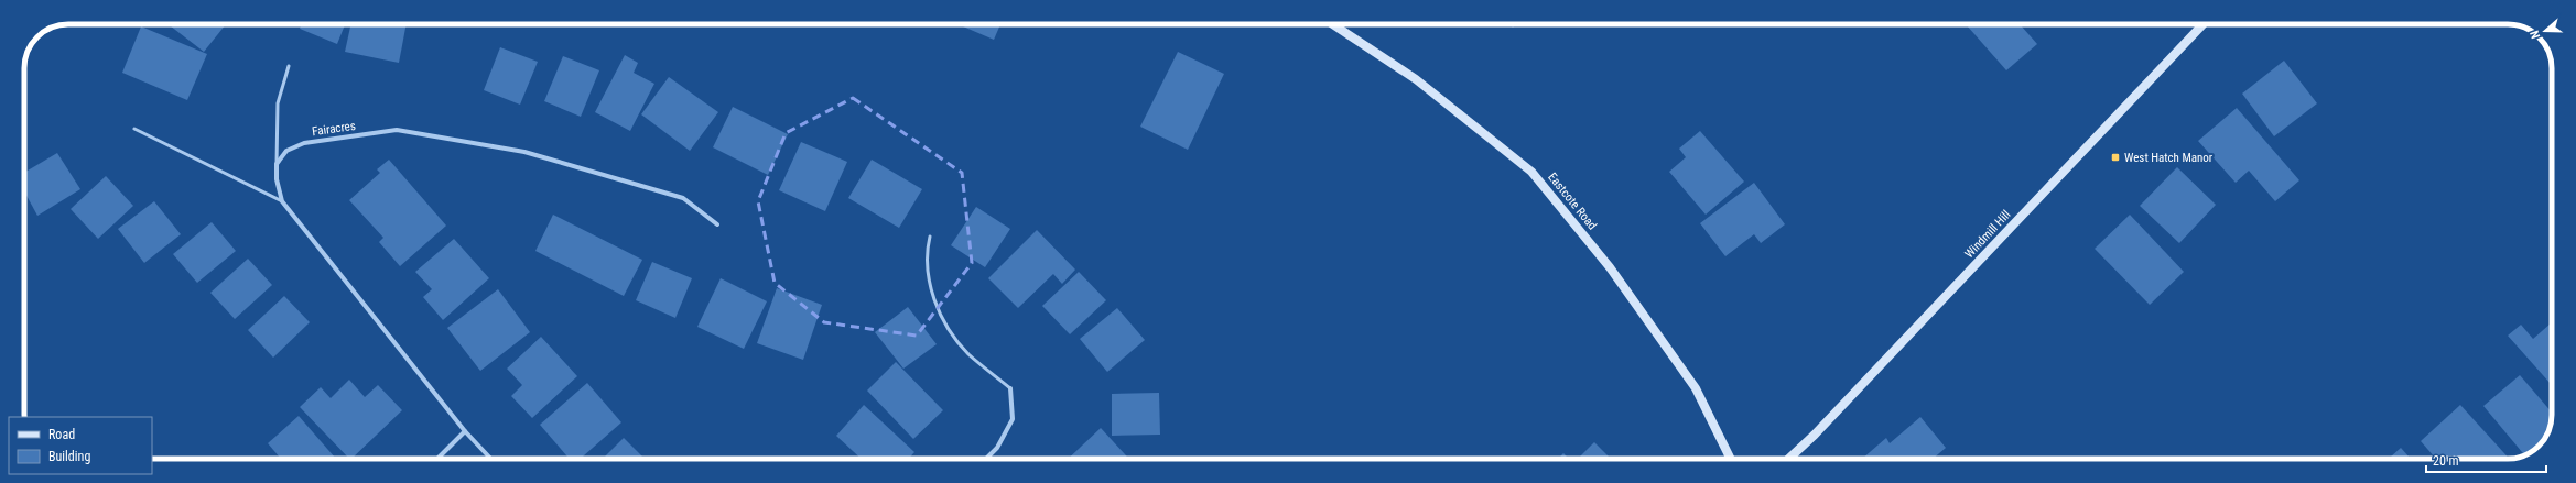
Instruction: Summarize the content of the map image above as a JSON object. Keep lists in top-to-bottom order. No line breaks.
{"streets":{"main road":["Eastcote Road","Windmill Hill"],"street":["Fairacres"]},"places":{"transit":["West Hatch Manor"]},"legend":["Road","Building"],"scale_bar":"20 m","north":"left"}
